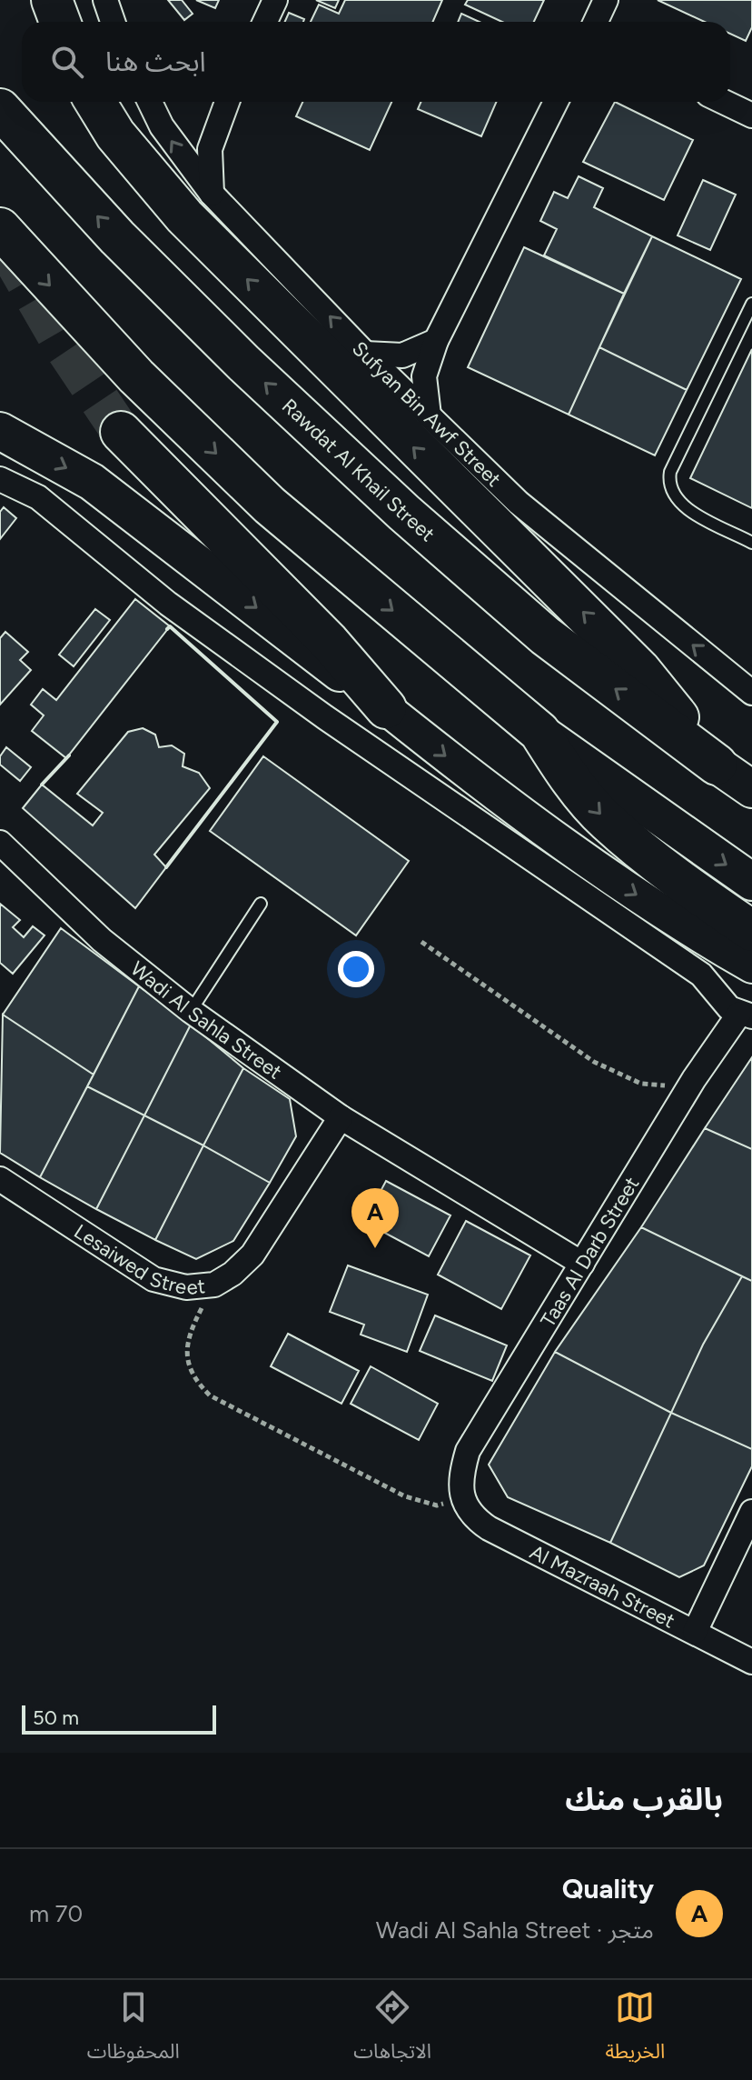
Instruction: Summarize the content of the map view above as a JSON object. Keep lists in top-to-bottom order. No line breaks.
{"streets":{"highway":["Rawdat Al Khail Street"],"street":["Sufyan Bin Awf Street","Wadi Al Sahla Street","Taas Al Darb Street","Lesaiwed Street","Al Mazraah Street"]},"crossings":[["Wadi Al Sahla Street","Taas Al Darb Street"],["Wadi Al Sahla Street","Lesaiwed Street"],["Taas Al Darb Street","Al Mazraah Street"]],"one_way":["Sufyan Bin Awf Street"],"scale_bar":"50 m","page":{"search":"ابحث هنا","pins":"A","scale":"50 m","heading":"بالقرب منك","list":[{"mark":"A","name":"Quality","note":"متجر · Wadi Al Sahla Street","value":"70 m"}],"nav":["الخريطة","الاتجاهات","المحفوظات"]}}
